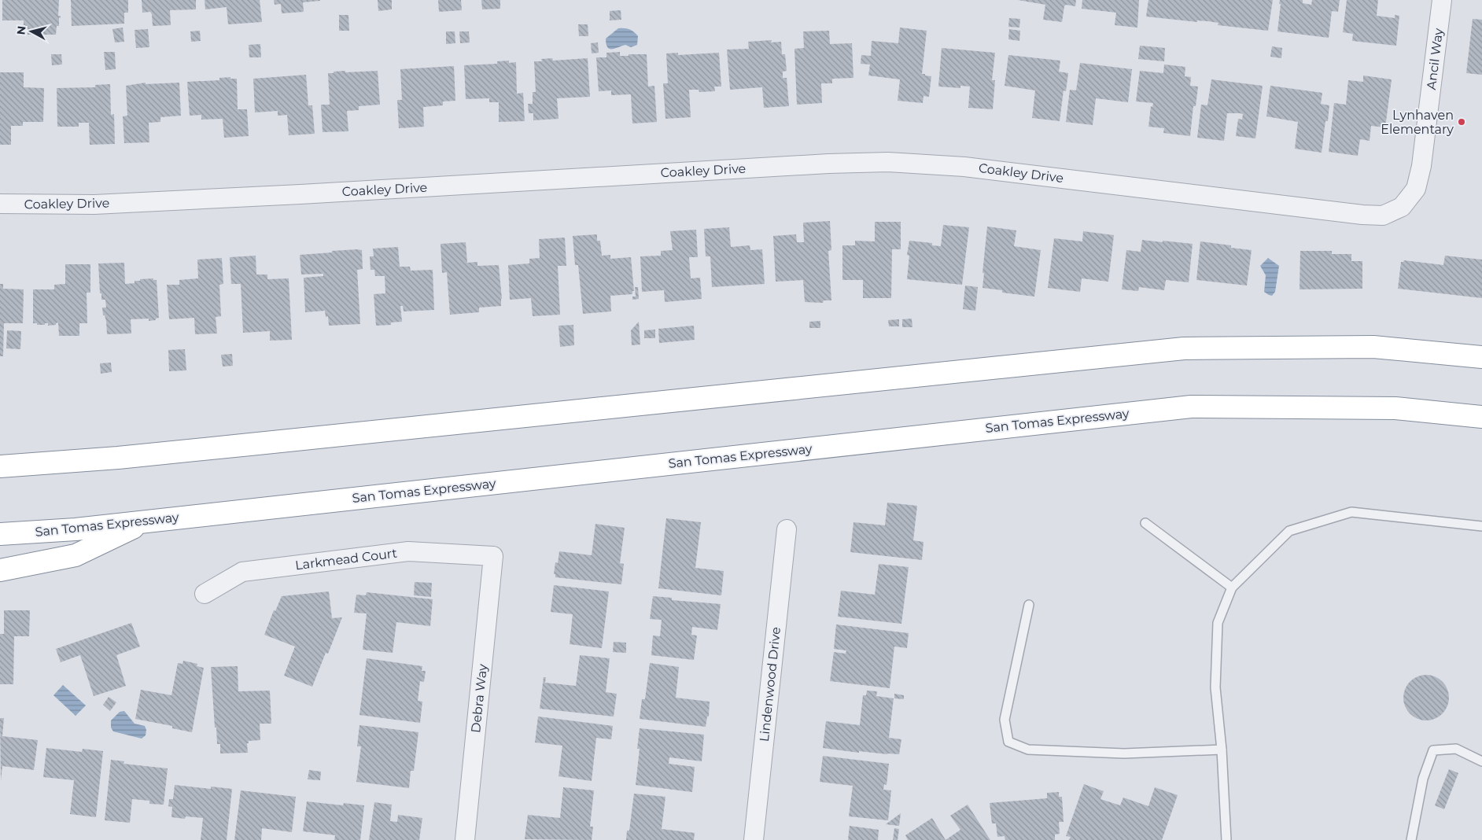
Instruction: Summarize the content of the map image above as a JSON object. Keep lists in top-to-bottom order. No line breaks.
{"streets":{"highway":["San Tomas Expressway"],"street":["Ancil Way","Coakley Drive","Larkmead Court","Lindenwood Drive","Debra Way"]},"crossings":[["Ancil Way","Coakley Drive"],["Larkmead Court","Debra Way"]],"places":["Lynhaven Elementary"],"north":"left"}
